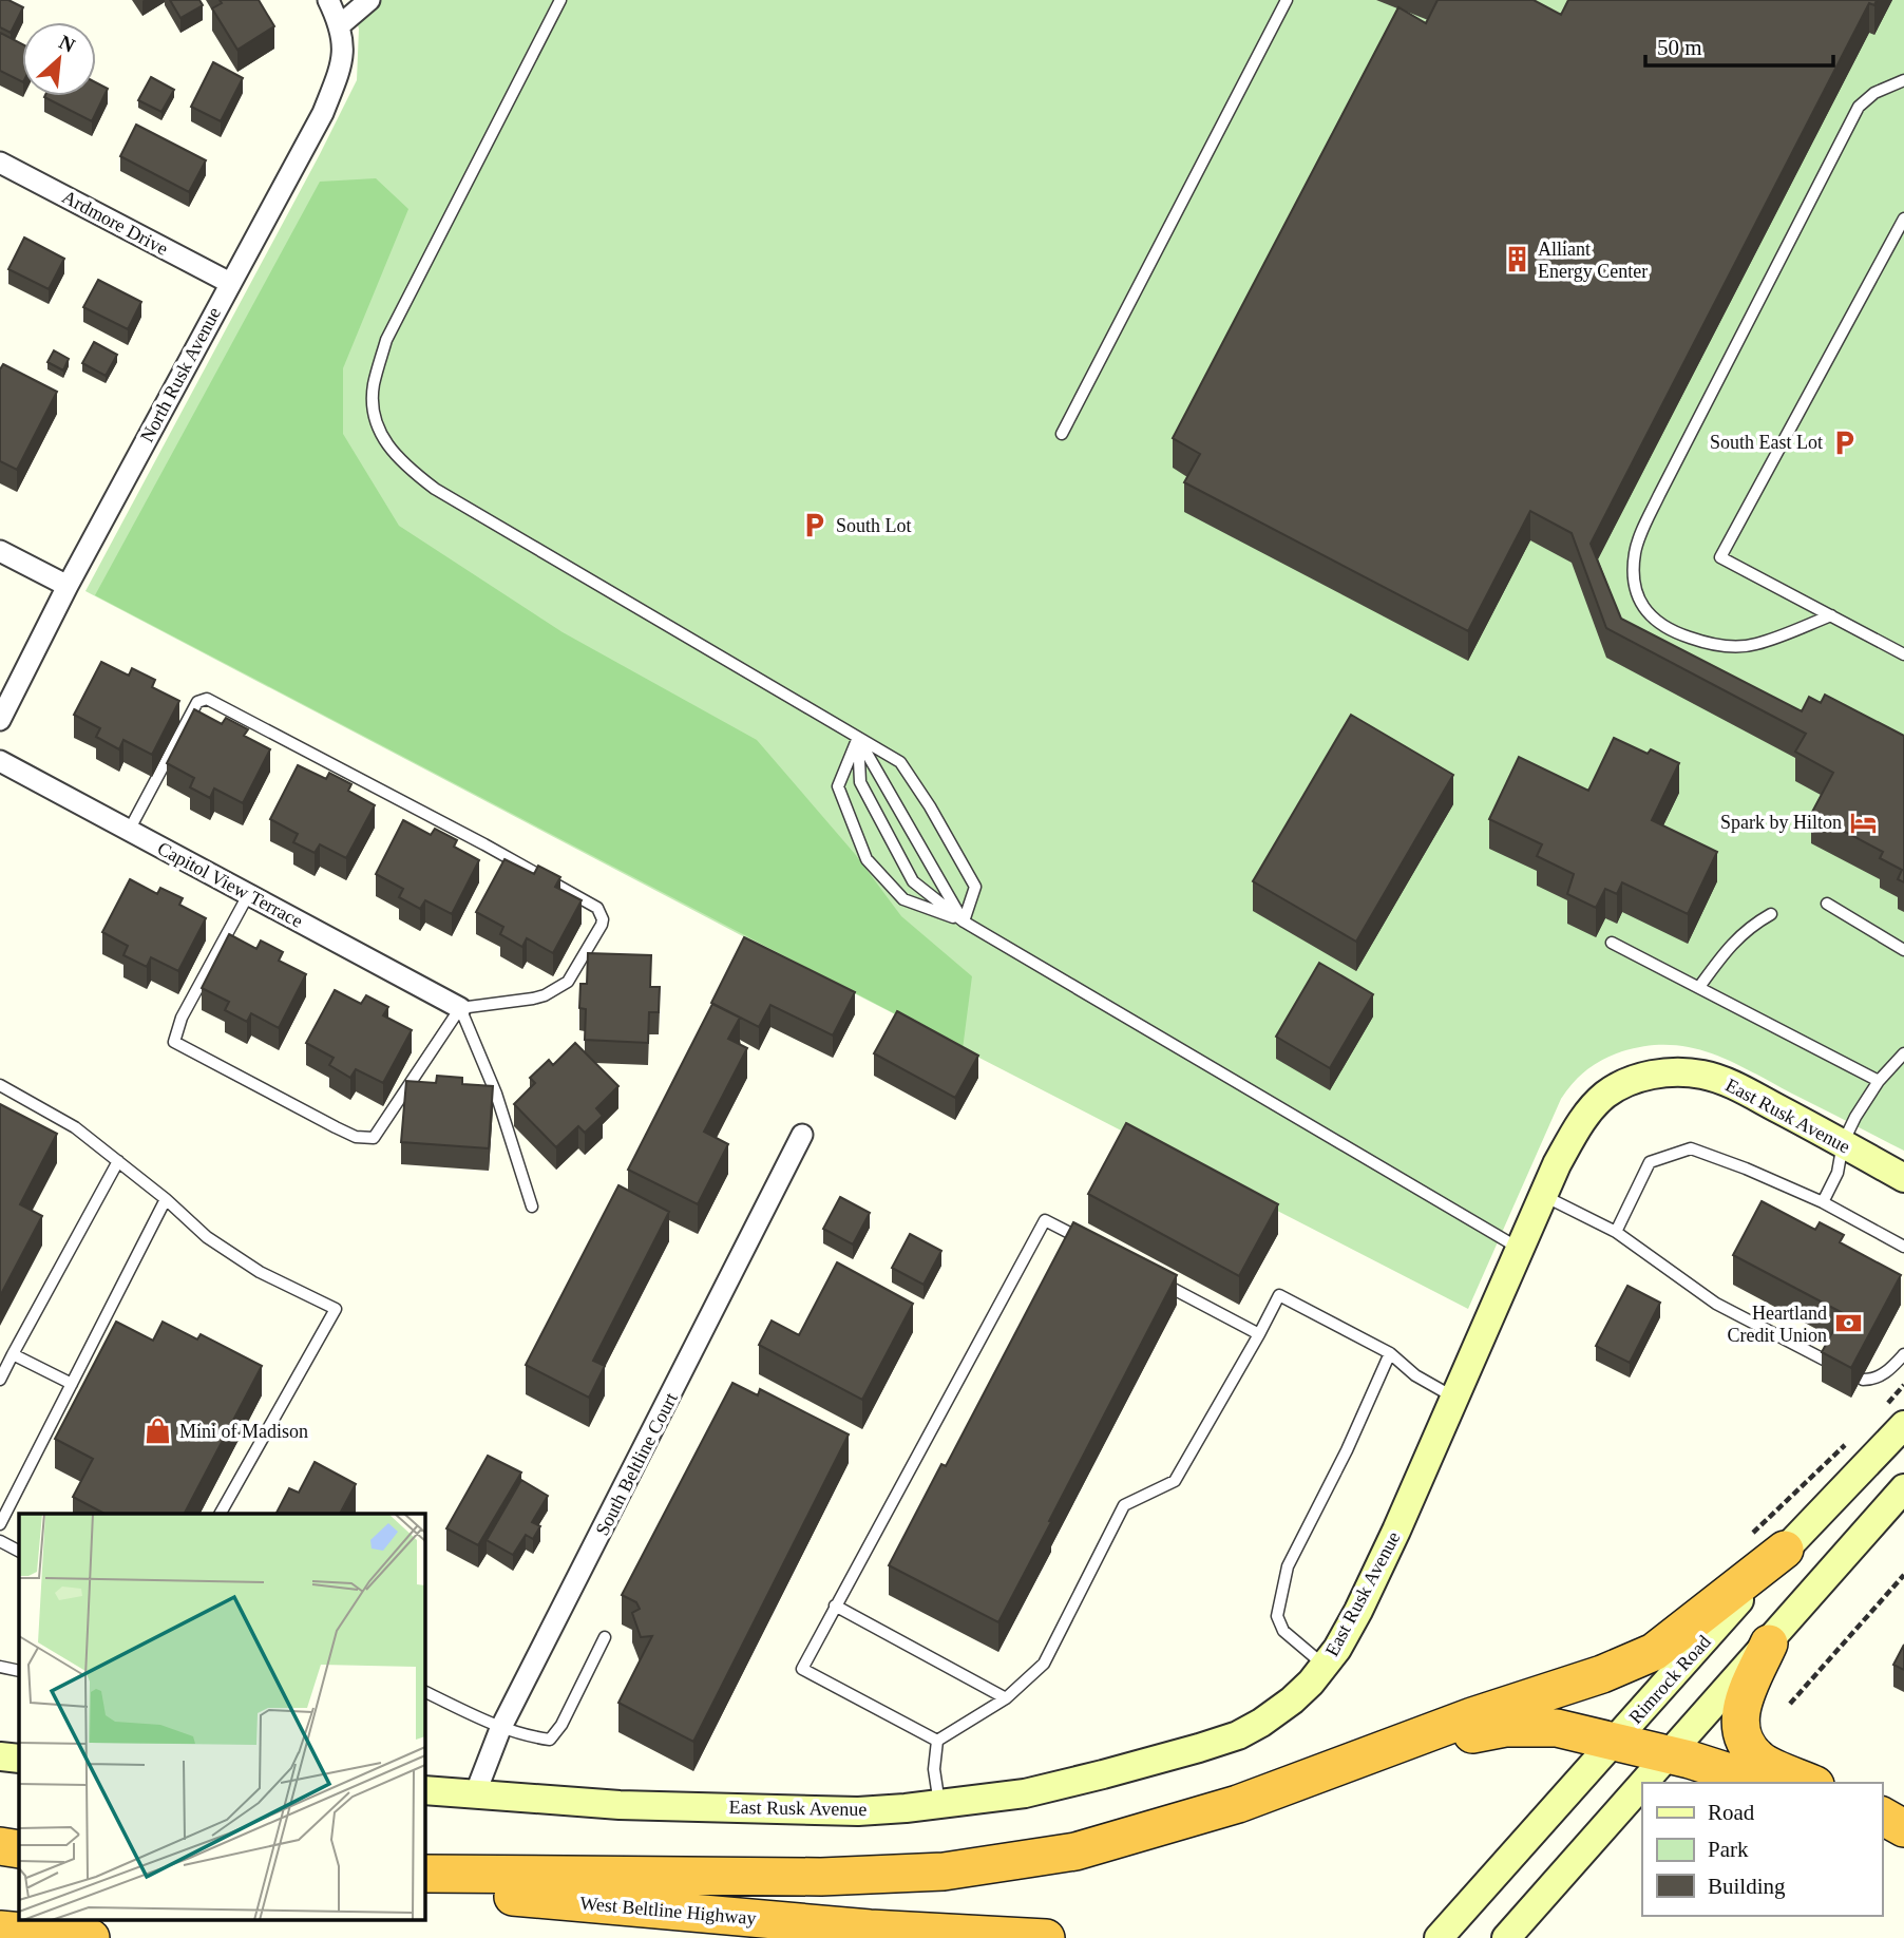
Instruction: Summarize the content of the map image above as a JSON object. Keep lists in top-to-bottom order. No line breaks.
{"streets":{"highway":["West Beltline Highway"],"street":["Ardmore Drive","North Rusk Avenue","Capitol View Terrace","East Rusk Avenue","South Beltline Court","Rimrock Road"]},"crossings":[["Ardmore Drive","North Rusk Avenue"],["East Rusk Avenue","South Beltline Court"]],"places":{"building":["Alliant Energy Center"],"parking":["South East Lot","South Lot"],"hotel":["Spark by Hilton"],"bank":["Heartland Credit Union"],"shop":["Mini of Madison"]},"legend":["Road","Park","Building"],"scale_bar":"50 m","north":"top right"}
